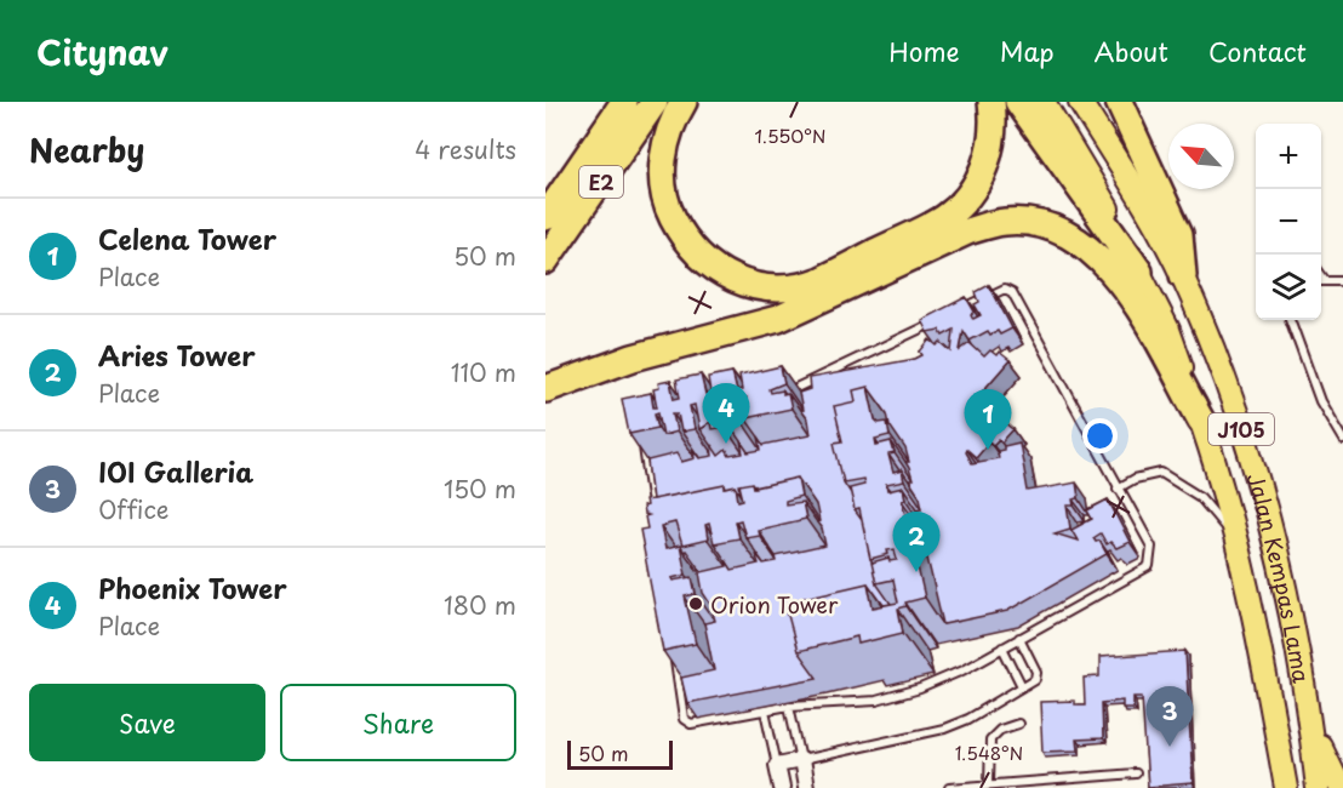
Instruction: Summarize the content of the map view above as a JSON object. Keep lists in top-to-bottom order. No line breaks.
{"streets":{"highway":["E2"],"main road":["J105","Jalan Kempas Lama"]},"places":["Orion Tower"],"scale_bar":"50 m","north":"top left","page":{"header":"Citynav","nav":["Home","Map","About","Contact"],"heading":["Nearby","4 results"],"map_buttons":["+","−"],"list":[{"mark":"1","name":"Celena Tower","note":"Place","value":"50 m"},{"mark":"2","name":"Aries Tower","note":"Place","value":"110 m"},{"mark":"3","name":"IOI Galleria","note":"Office","value":"150 m"},{"mark":"4","name":"Phoenix Tower","note":"Place","value":"180 m"}],"pins":["4","1","2","3"],"buttons":["Save","Share"],"scale":"50 m"},"coordinates":["1.550°N","1.548°N"]}
